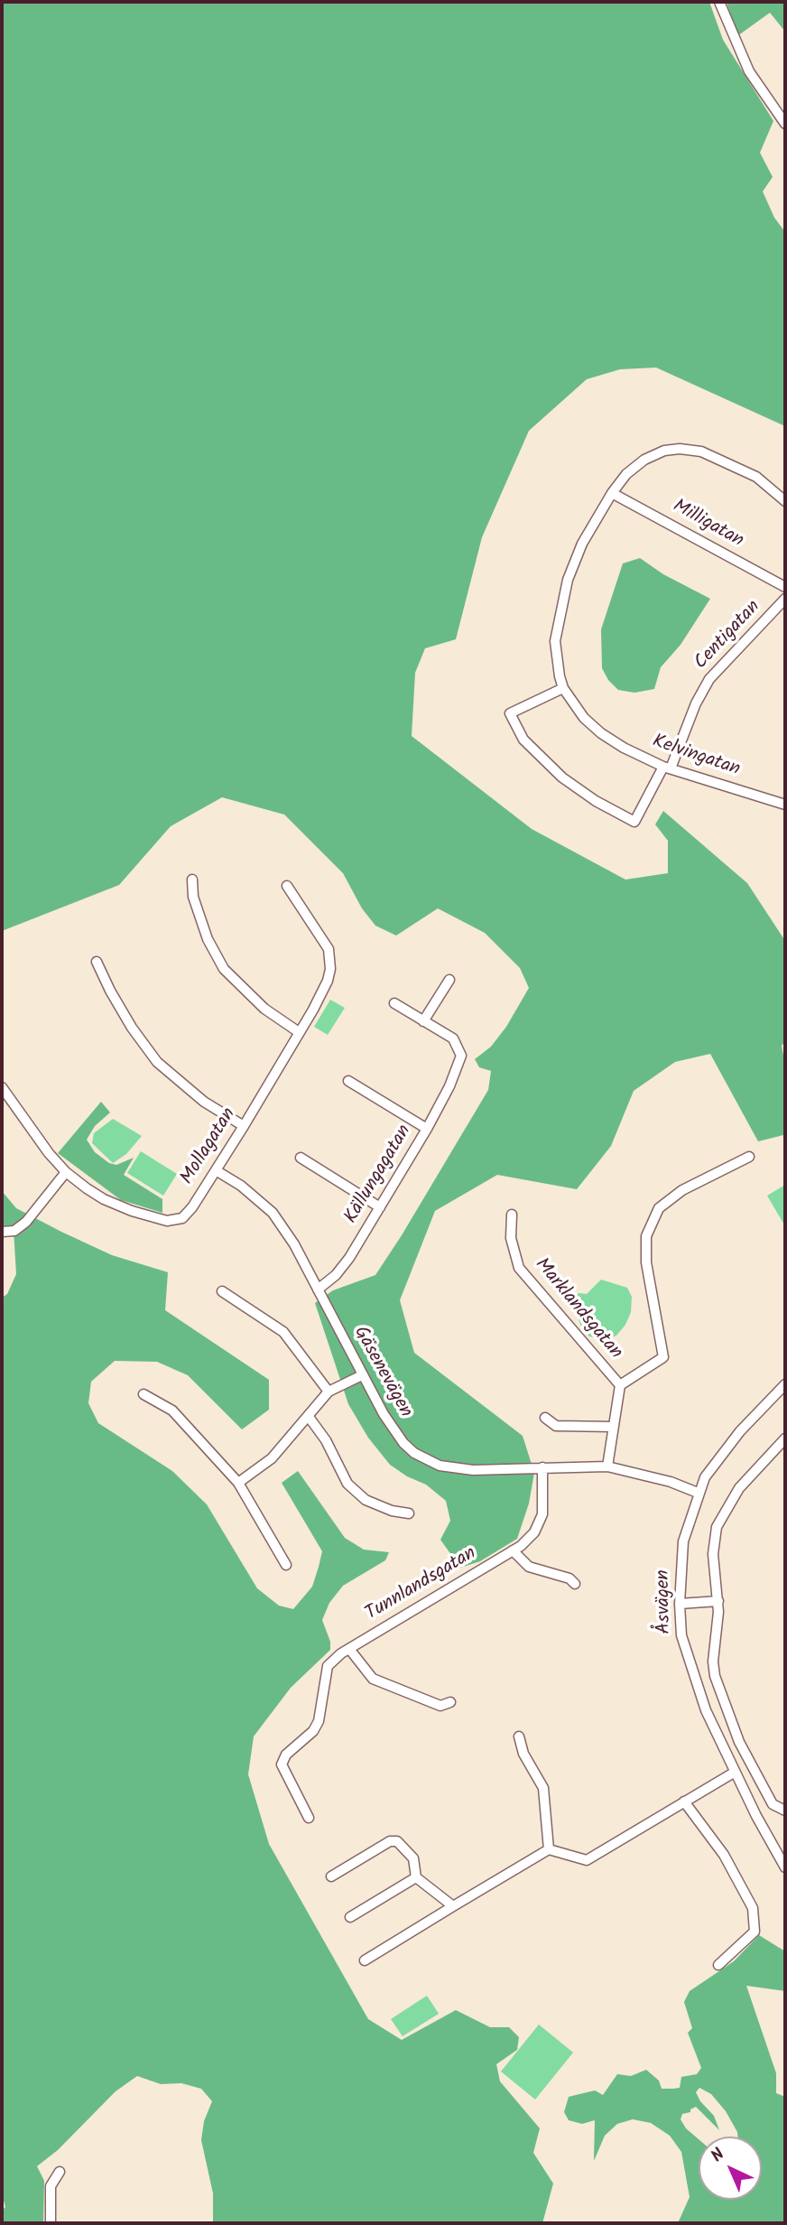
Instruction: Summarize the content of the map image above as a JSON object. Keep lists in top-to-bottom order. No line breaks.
{"streets":{"street":["Milligatan","Centigatan","Kelvingatan","Mollagatan","Källungagatan","Marklandsgatan","Gäsenevägen","Tunnlandsgatan","Åsvägen"]},"crossings":[["Milligatan","Kelvingatan"],["Centigatan","Kelvingatan"],["Mollagatan","Gäsenevägen"],["Källungagatan","Gäsenevägen"],["Marklandsgatan","Gäsenevägen"],["Gäsenevägen","Tunnlandsgatan"],["Gäsenevägen","Åsvägen"]],"north":"top left"}
